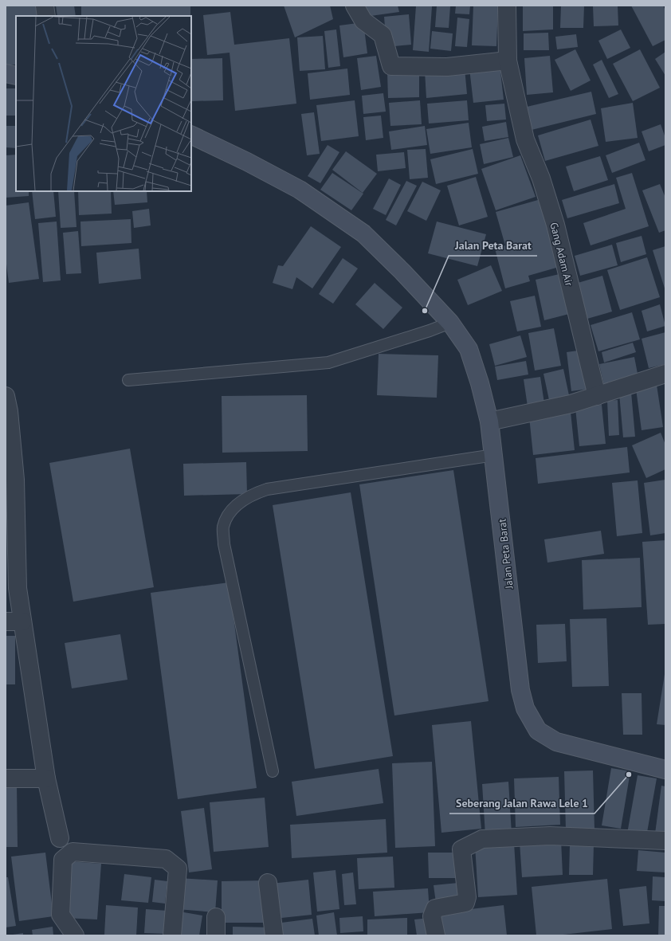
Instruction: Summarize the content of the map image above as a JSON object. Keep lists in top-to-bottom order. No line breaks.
{"streets":{"main road":["Jalan Peta Barat"],"street":["Gang Adam Air"]},"places":["Jalan Peta Barat","Seberang Jalan Rawa Lele 1"]}
